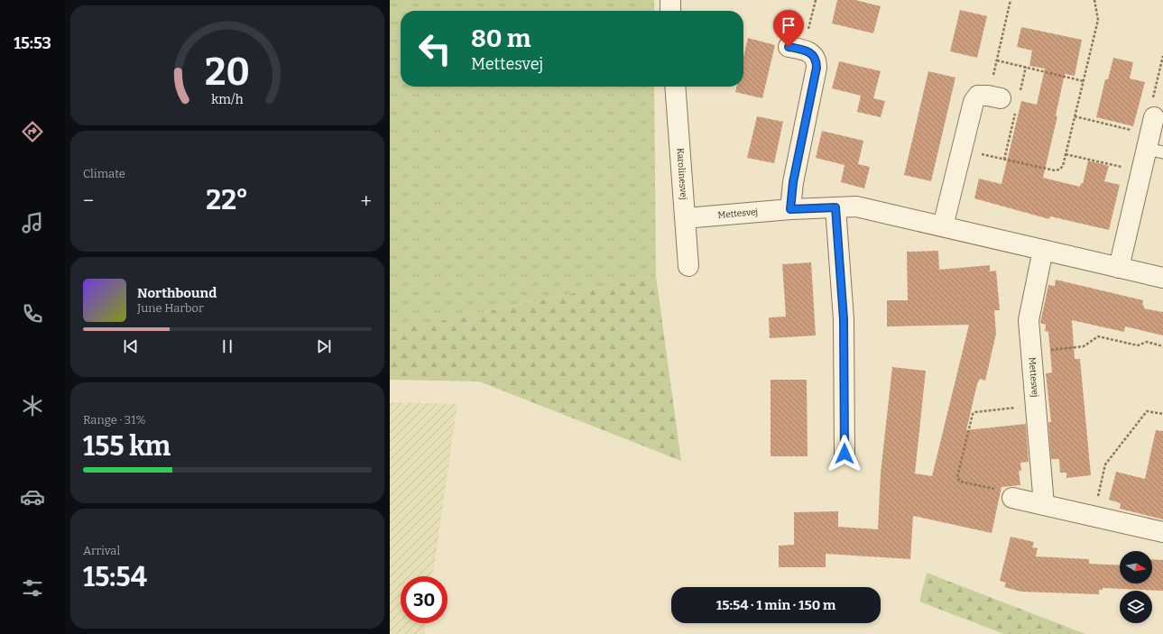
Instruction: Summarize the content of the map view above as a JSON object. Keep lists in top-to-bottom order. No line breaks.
{"streets":{"street":["Karolinesvej","Mettesvej"]},"crossings":[["Karolinesvej","Mettesvej"]],"north":"right","page":{"tabs":"15:53","turn":["80 m","Mettesvej"],"tile":["Climate",["Range · 31%","155 km"],["Arrival","15:54"]],"heat":["−","22°","+"],"song":["Northbound","June Harbor"],"limit":"30","trip":"15:54 · 1 min · 150 m","gauge":["20","km/h"]}}
